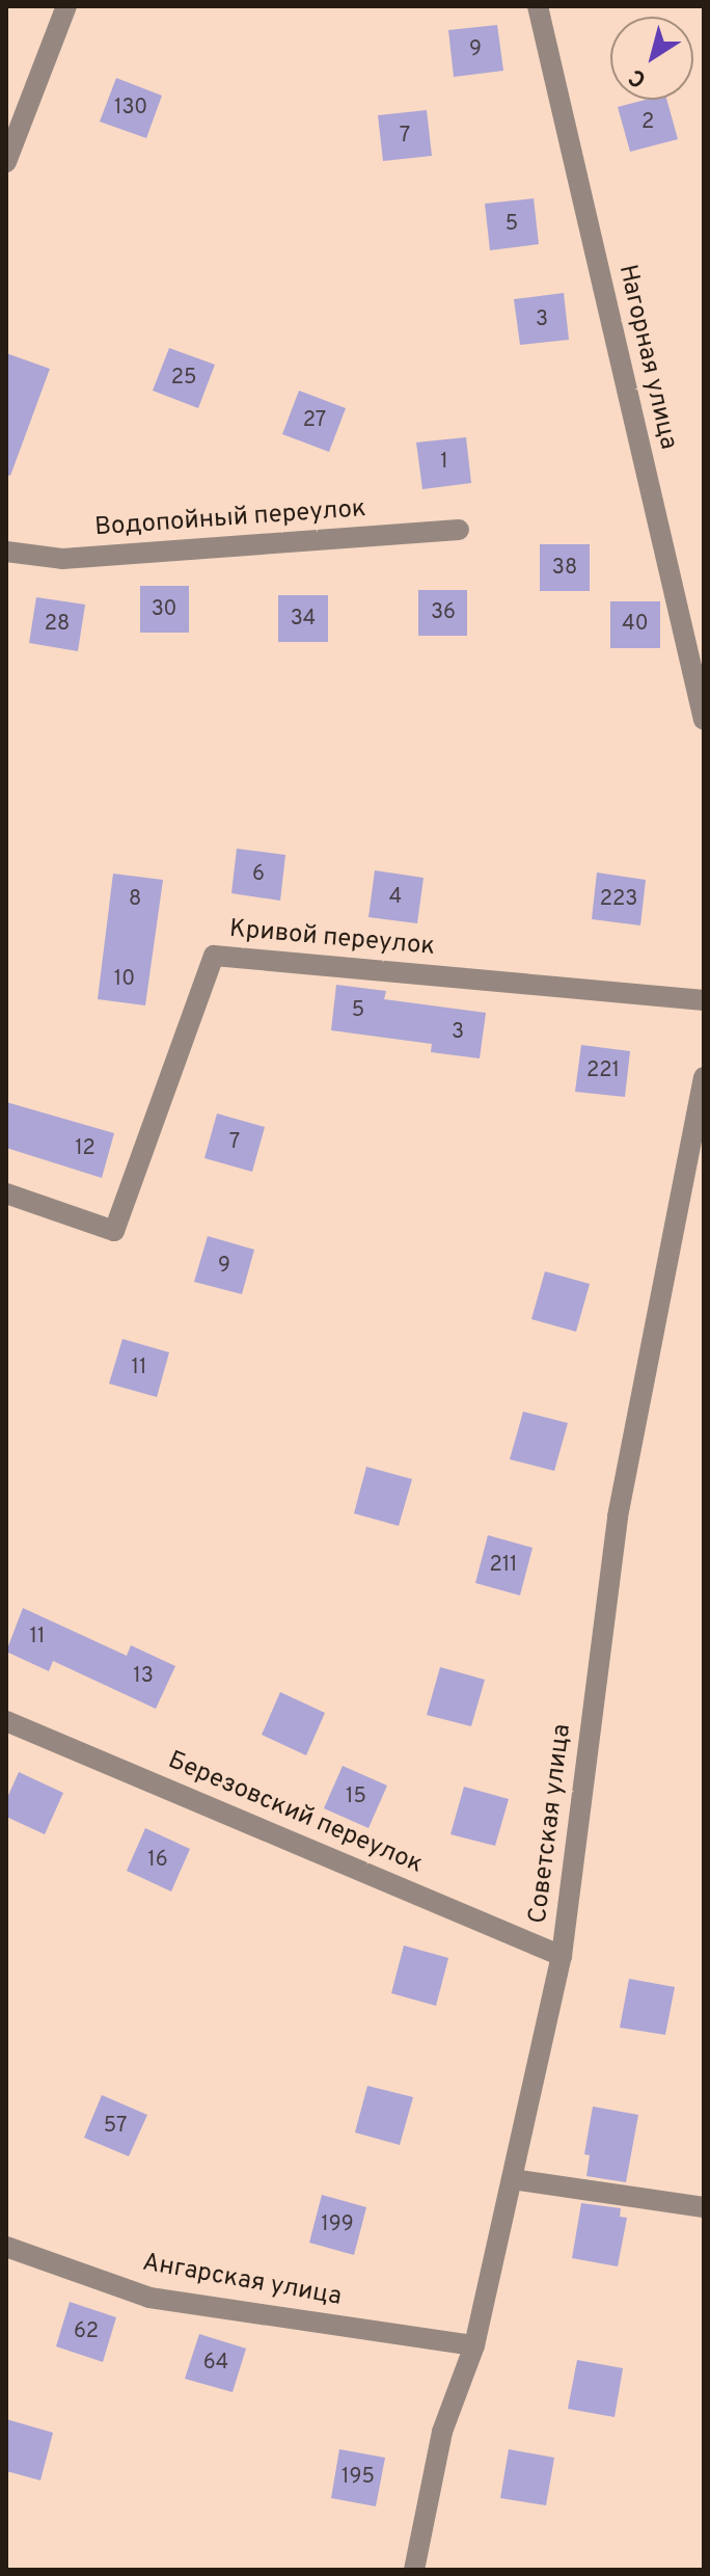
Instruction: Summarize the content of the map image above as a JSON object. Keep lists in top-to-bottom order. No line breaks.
{"streets":{"street":["Нагорная улица","Водопойный переулок","Кривой переулок","Березовский переулок","Советская улица","Ангарская улица"]},"crossings":[["Березовский переулок","Советская улица"],["Советская улица","Ангарская улица"]],"house_numbers":["9","130","2","7","5","3","25","27","1","38","30","36","34","28","40","6","4","8","223","10","5","3","221","7","12","9","11","211","11","13","15","16","57","199","62","64","195"],"north":"bottom left"}
